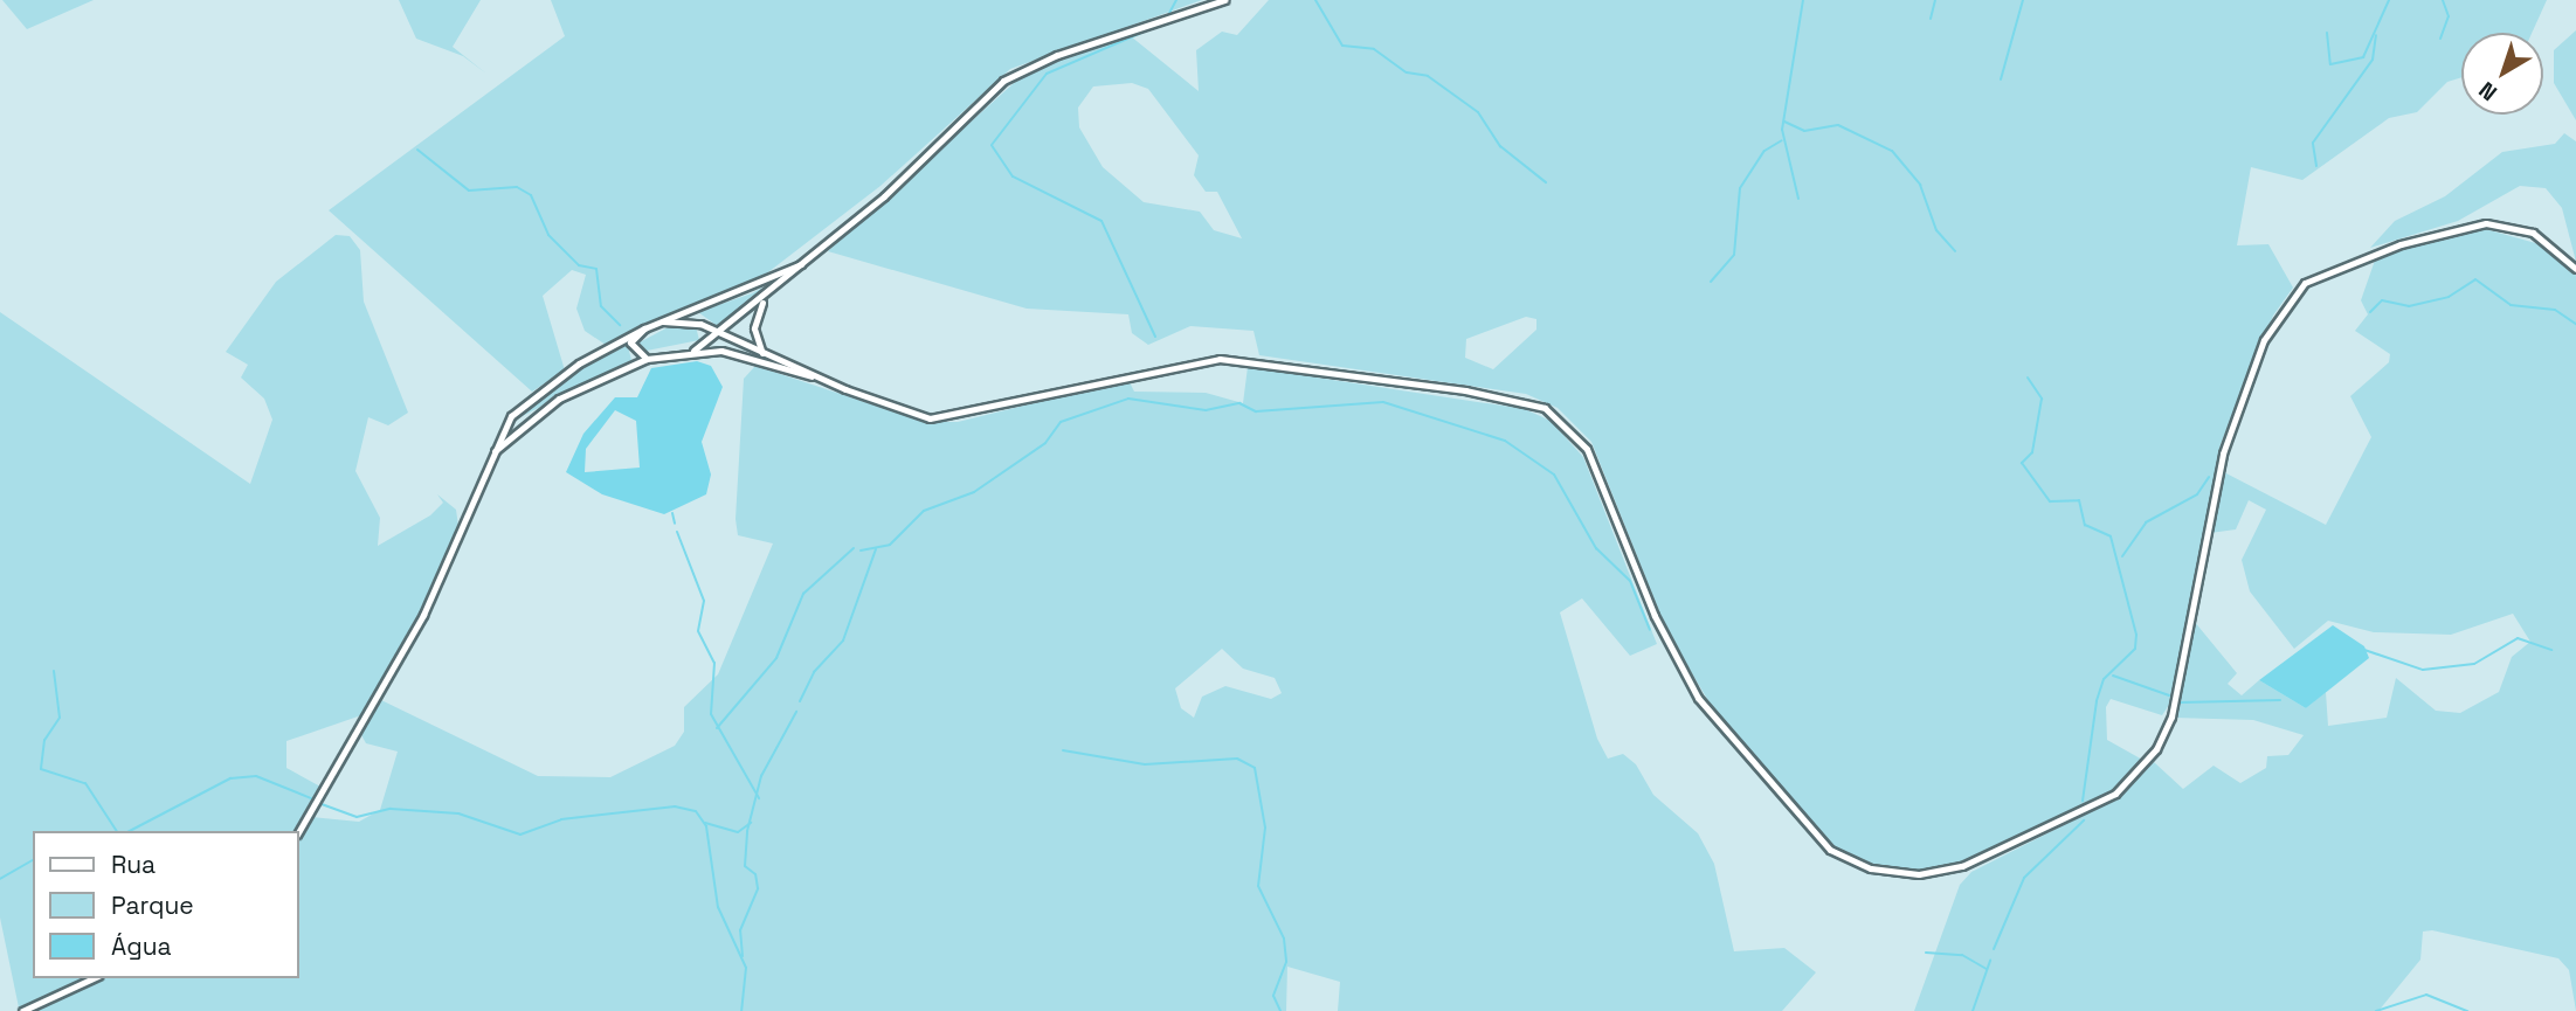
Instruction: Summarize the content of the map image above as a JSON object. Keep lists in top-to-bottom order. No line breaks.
{"legend":["Rua","Parque","Água"],"north":"bottom left"}
